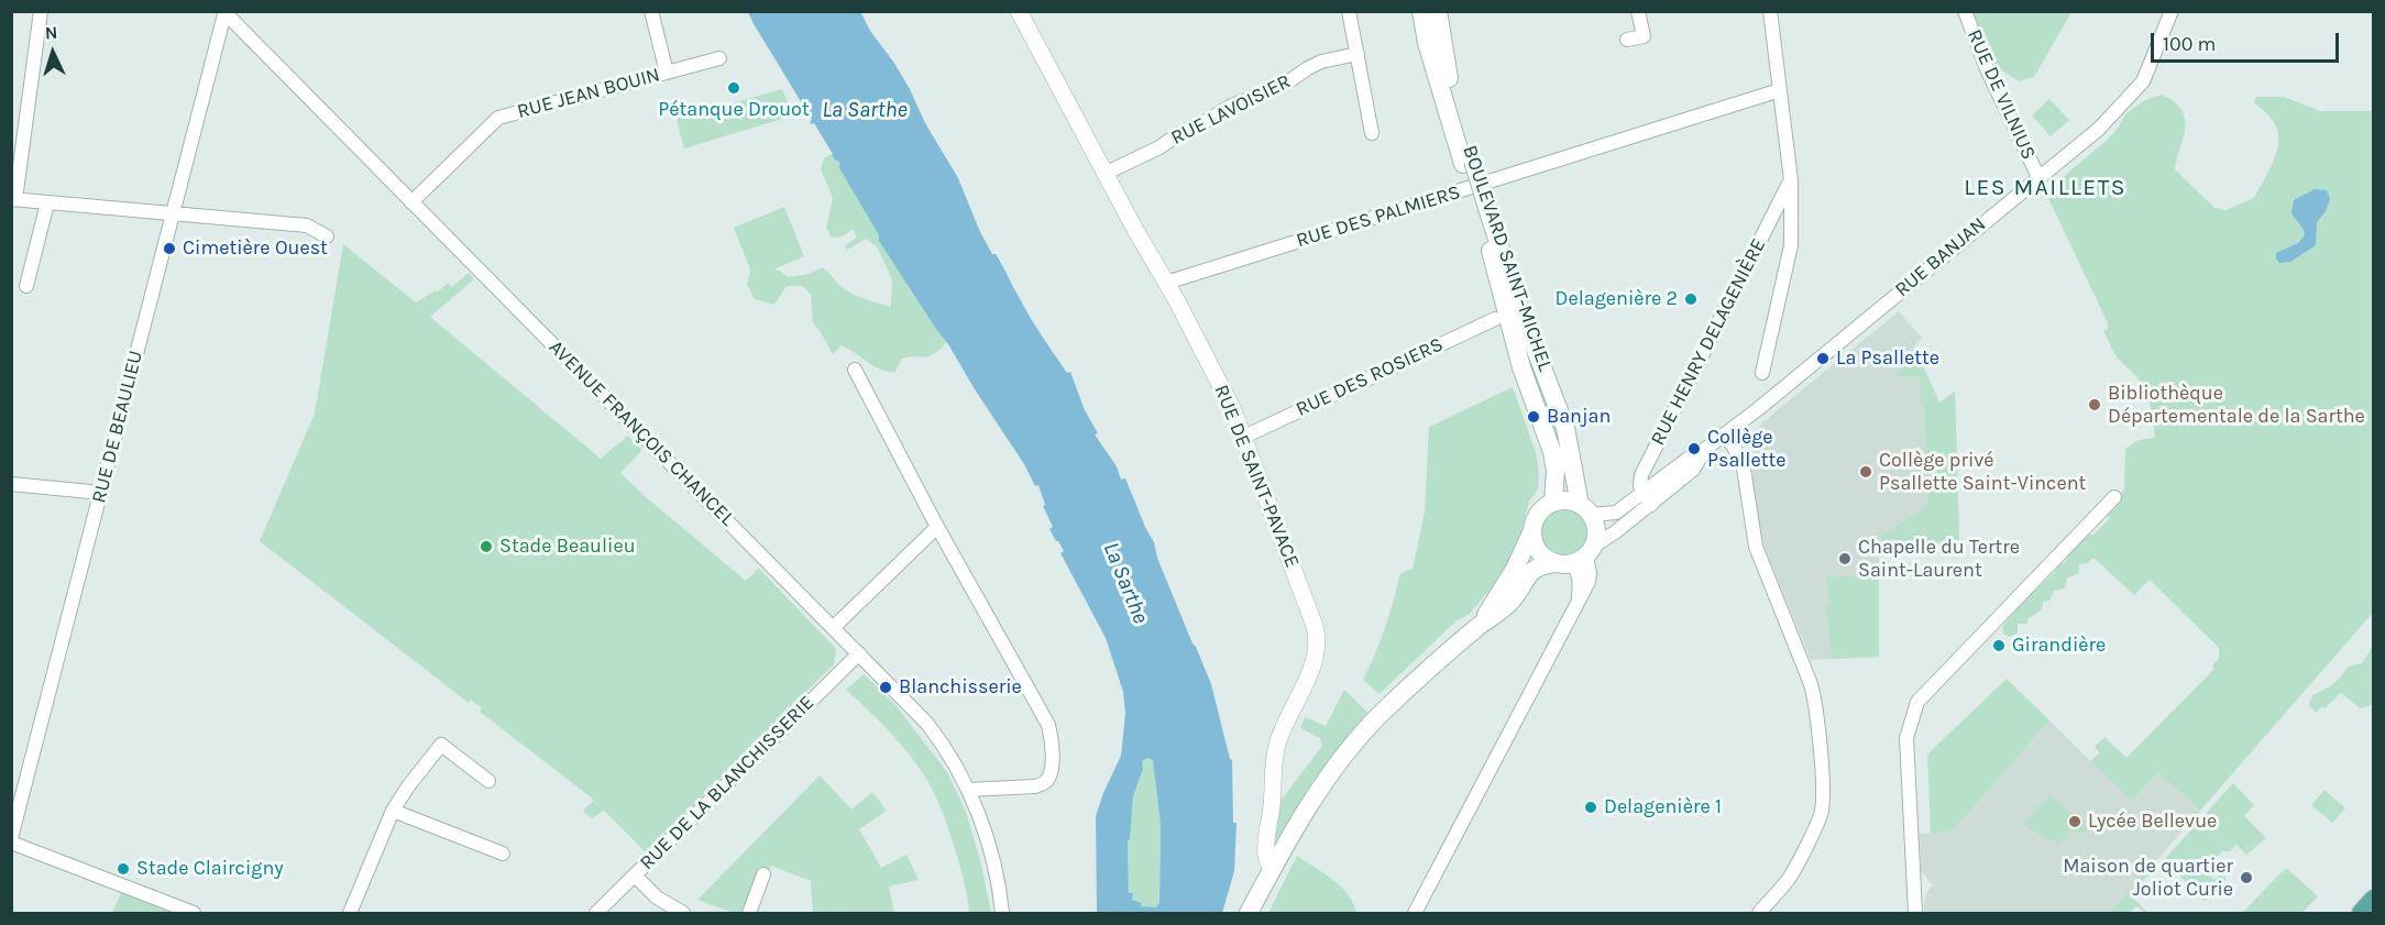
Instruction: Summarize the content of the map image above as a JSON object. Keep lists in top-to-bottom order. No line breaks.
{"streets":{"main road":["BOULEVARD SAINT-MICHEL"],"street":["RUE JEAN BOUIN","RUE DE VILNIUS","RUE LAVOISIER","RUE DES PALMIERS","RUE BANJAN","RUE HENRY DELAGENIÈRE","RUE DES ROSIERS","RUE DE BEAULIEU","AVENUE FRANÇOIS CHANCEL","RUE DE SAINT-PAVACE","RUE DE LA BLANCHISSERIE"]},"crossings":[["RUE JEAN BOUIN","AVENUE FRANÇOIS CHANCEL"],["RUE DE VILNIUS","RUE BANJAN"],["RUE LAVOISIER","RUE DE SAINT-PAVACE"],["RUE DES PALMIERS","RUE DE SAINT-PAVACE"],["RUE BANJAN","BOULEVARD SAINT-MICHEL"],["RUE BANJAN","RUE HENRY DELAGENIÈRE"],["RUE DES ROSIERS","RUE DE SAINT-PAVACE"],["RUE DE BEAULIEU","AVENUE FRANÇOIS CHANCEL"],["AVENUE FRANÇOIS CHANCEL","RUE DE LA BLANCHISSERIE"]],"districts":["LES MAILLETS"],"water":["La Sarthe"],"places":["Pétanque Drouot","Cimetière Ouest","Delagenière 2","La Psallette","Bibliothèque Départementale de la Sarthe","Banjan","Collège Psallette","Collège privé Psallette Saint-Vincent","Stade Beaulieu","Chapelle du Tertre Saint-Laurent","Girandière","Blanchisserie","Delagenière 1","Lycée Bellevue","Stade Claircigny","Maison de quartier Joliot Curie"],"scale_bar":"100 m","north":"top"}
